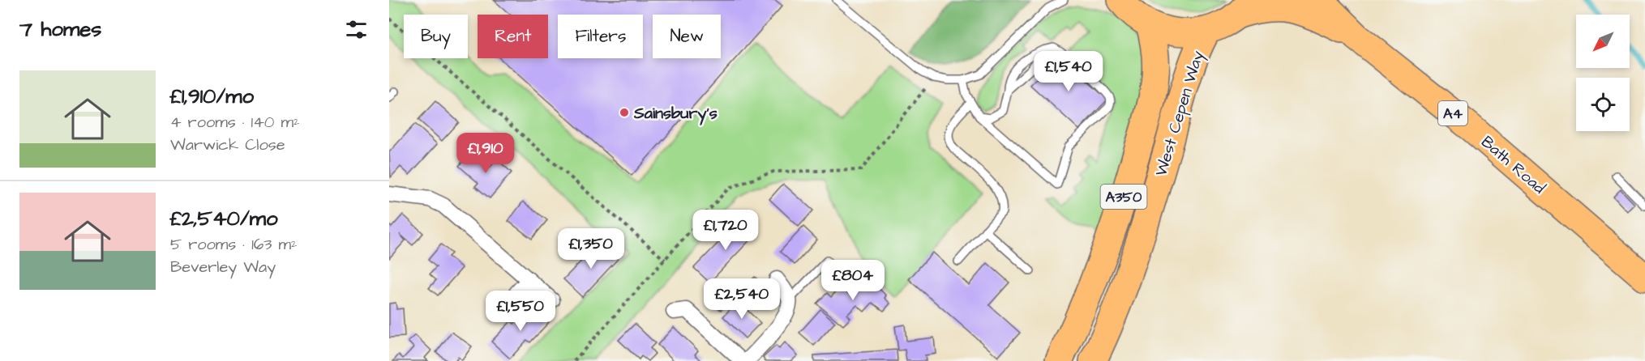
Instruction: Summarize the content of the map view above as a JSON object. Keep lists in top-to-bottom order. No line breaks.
{"streets":{"highway":["West Cepen Way","A4","Bath Road","A350"]},"crossings":[["West Cepen Way","Bath Road"]],"places":["Sainsbury's"],"north":"bottom left","page":{"heading":"7 homes","chip":["Buy","Rent","Filters","New"],"price":["£1,540","£1,910","£1,720","£1,350","£804","£2,540","£1,550"],"list":[{"name":"£1,910/mo","note":"4 rooms · 140 m² · Warwick Close"},{"name":"£2,540/mo","note":"5 rooms · 163 m² · Beverley Way"}]}}
